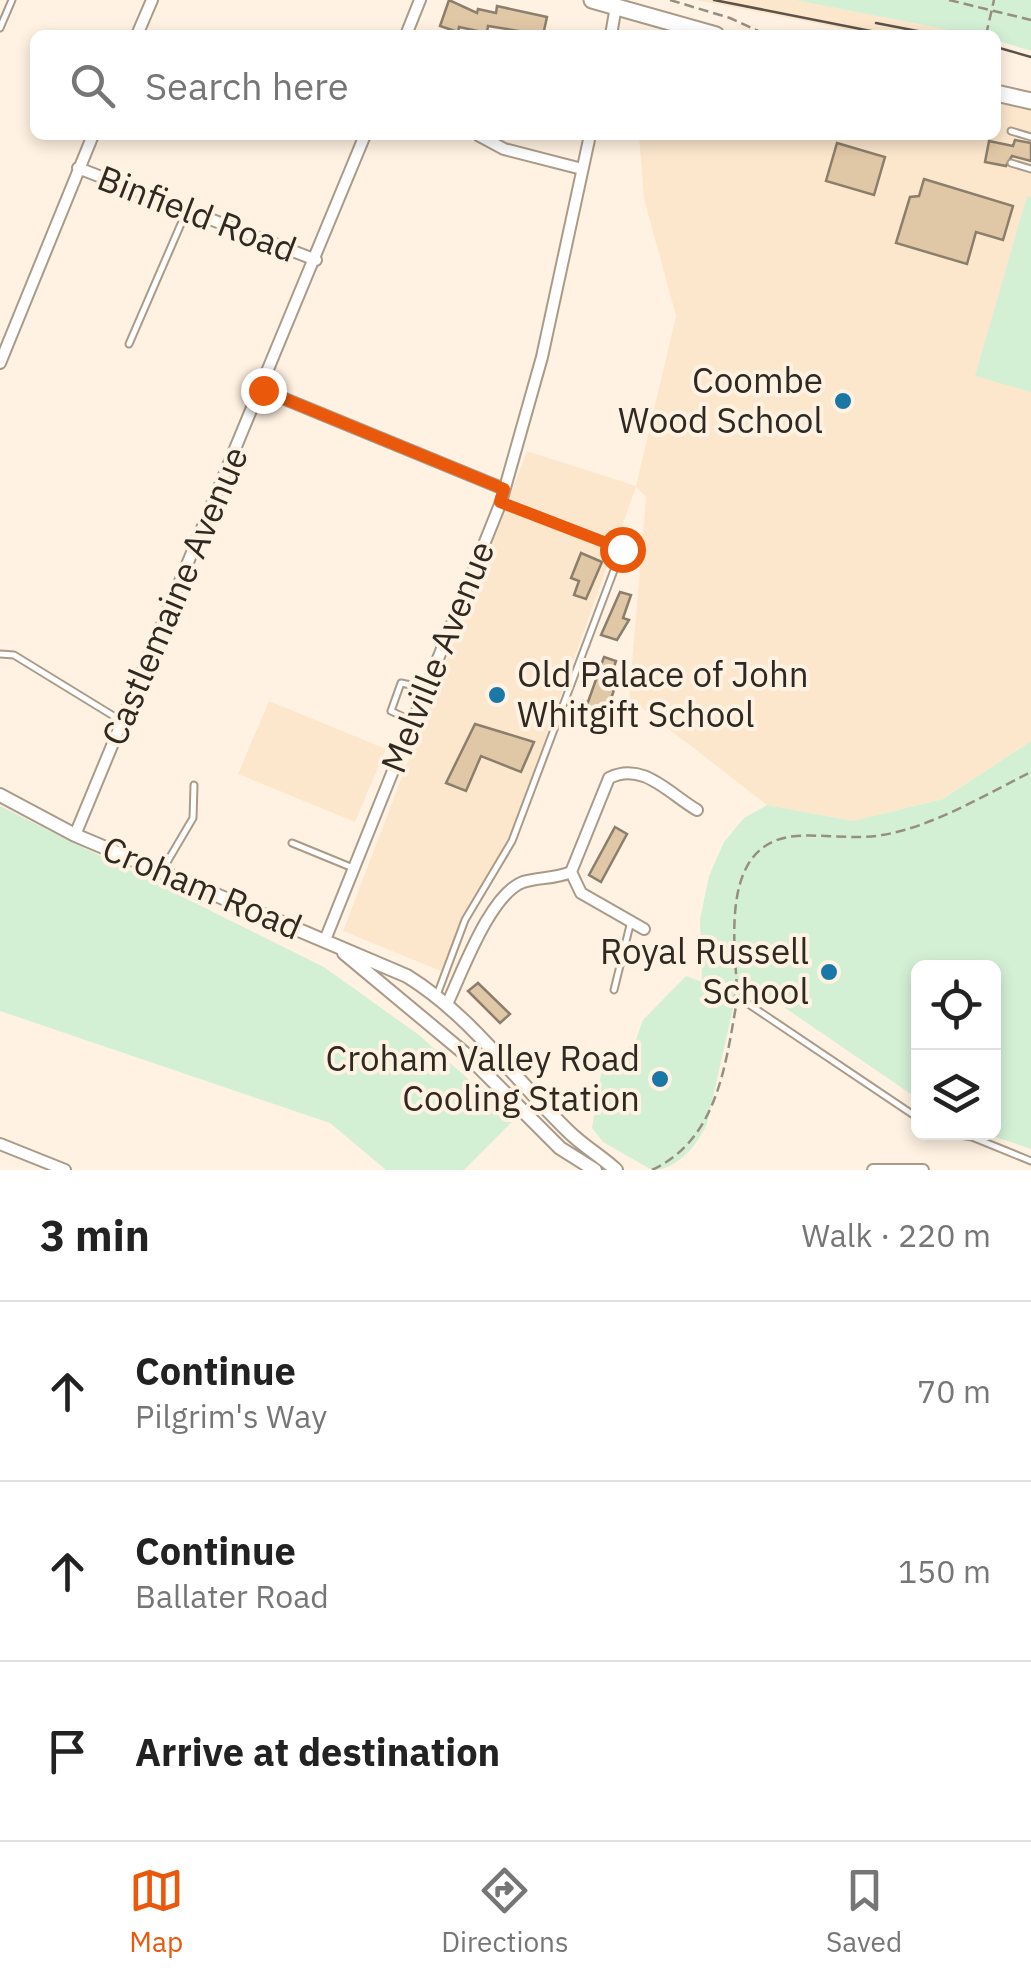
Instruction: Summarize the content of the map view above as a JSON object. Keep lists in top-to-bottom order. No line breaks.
{"streets":{"street":["Binfield Road","Castlemaine Avenue","Melville Avenue","Croham Road"]},"crossings":[["Binfield Road","Castlemaine Avenue"],["Castlemaine Avenue","Croham Road"],["Melville Avenue","Croham Road"]],"places":["Coombe Wood School","Old Palace of John Whitgift School","Royal Russell School","Croham Valley Road Cooling Station"],"page":{"search":"Search here","heading":["3 min","Walk · 220 m"],"list":[["Continue","Pilgrim's Way","70 m"],["Continue","Ballater Road","150 m"],"Arrive at destination"],"nav":["Map","Directions","Saved"]}}
